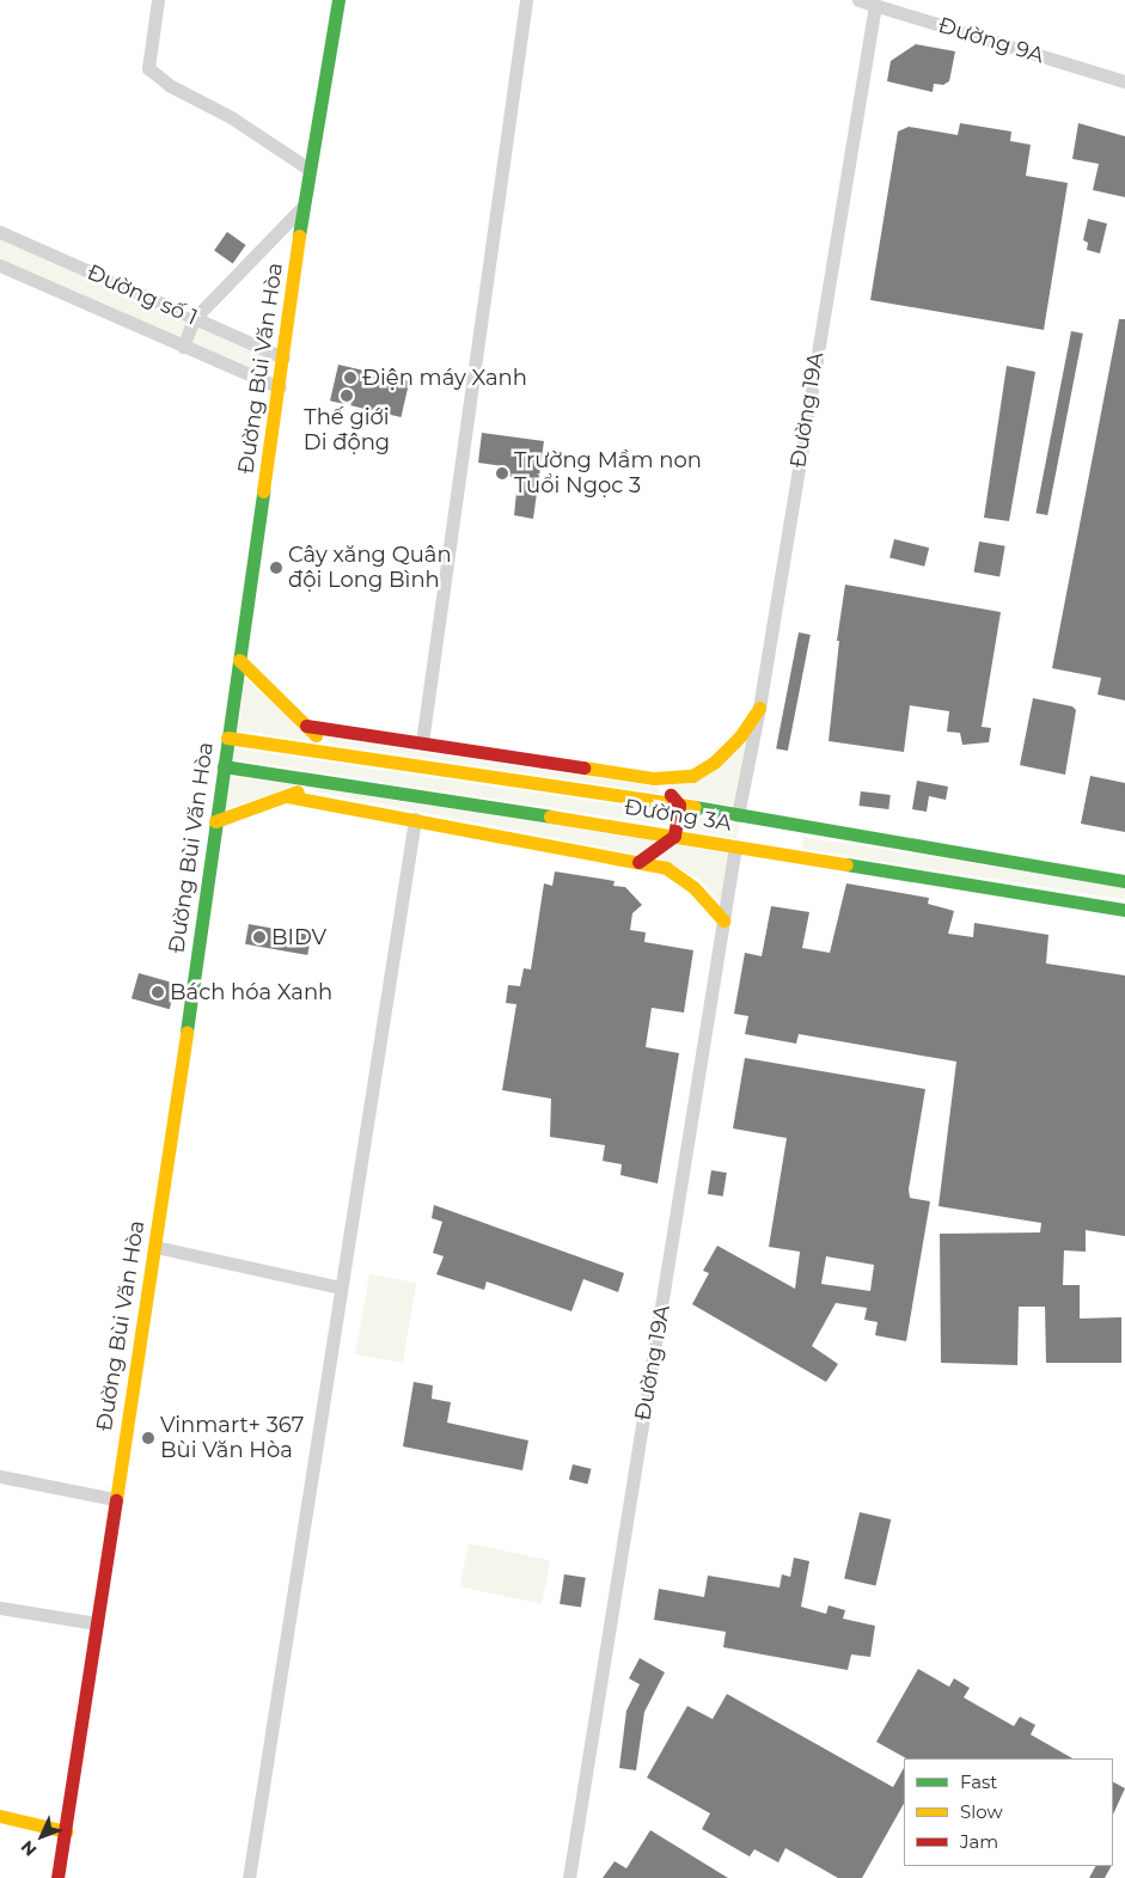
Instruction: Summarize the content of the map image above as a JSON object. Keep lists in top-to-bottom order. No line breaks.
{"streets":{"street":["Đường 9A","Đường số 1","Đường Bùi Văn Hòa","Đường 19A","Đường 3A"]},"crossings":[["Đường 9A","Đường 19A"],["Đường số 1","Đường Bùi Văn Hòa"],["Đường Bùi Văn Hòa","Đường 3A"],["Đường 19A","Đường 3A"]],"places":["Điện máy Xanh","Thế giới Di động","Trường Mầm non Tuổi Ngọc 3","Cây xăng Quân đội Long Bình","BIDV","Bách hóa Xanh","Vinmart+ 367 Bùi Văn Hòa"],"legend":["Fast","Slow","Jam"],"north":"bottom left"}
